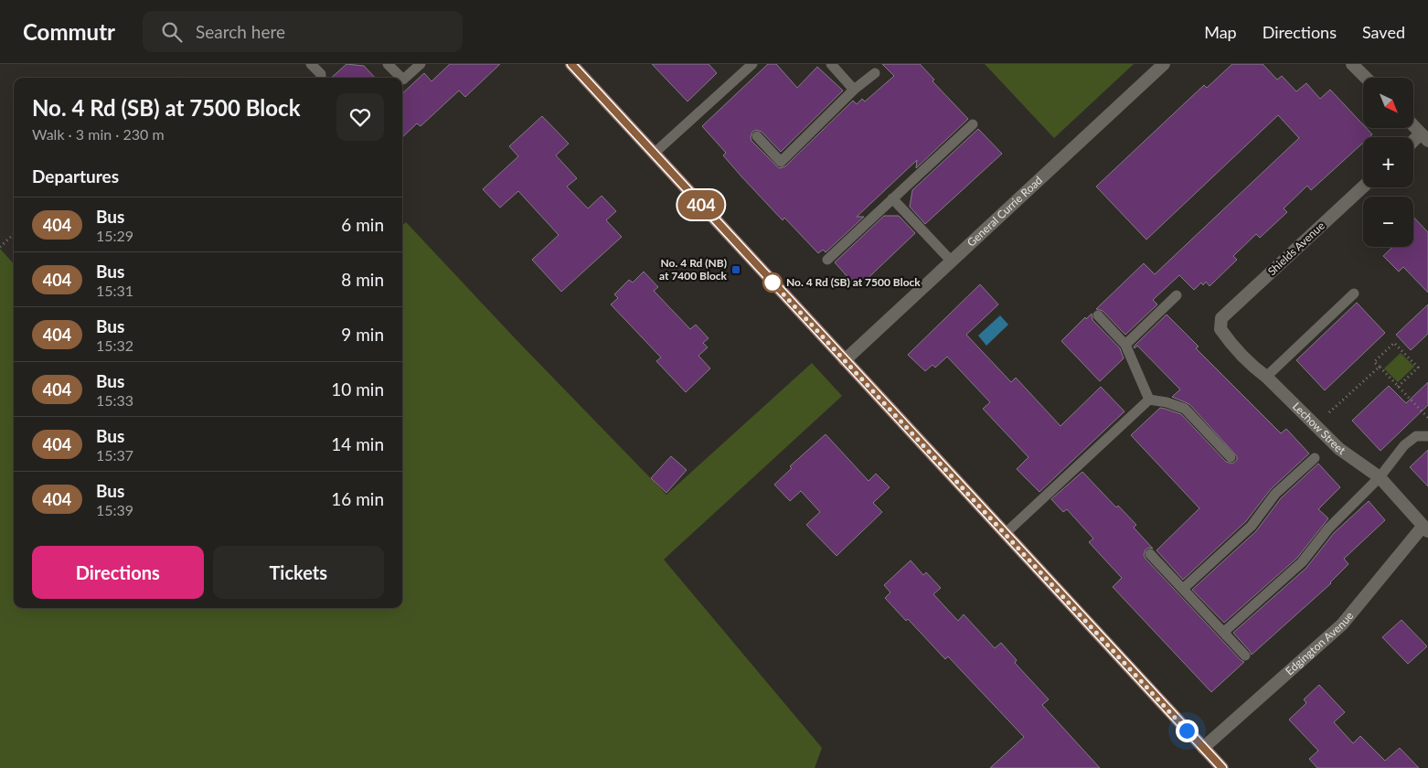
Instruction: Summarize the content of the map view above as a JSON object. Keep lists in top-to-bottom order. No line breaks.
{"streets":{"street":["General Currie Road","Shields Avenue","Lechow Street","Edgington Avenue"]},"crossings":[["Shields Avenue","Lechow Street"],["Lechow Street","Edgington Avenue"]],"places":{"transit":["No. 4 Rd (NB) at 7400 Block"],"other":["No. 4 Rd (SB) at 7500 Block"]},"lines":["bus line 404"],"north":"bottom right","page":{"header":"Commutr","search":"Search here","nav":["Map","Directions","Saved"],"on_map":"404","map_buttons":["+","−"],"heading":[["No. 4 Rd (SB) at 7500 Block","Walk · 3 min · 230 m"],"Departures"],"list":[{"mark":"404","name":"Bus","note":"15:29","value":"6 min"},{"mark":"404","name":"Bus","note":"15:31","value":"8 min"},{"mark":"404","name":"Bus","note":"15:32","value":"9 min"},{"mark":"404","name":"Bus","note":"15:33","value":"10 min"},{"mark":"404","name":"Bus","note":"15:37","value":"14 min"},{"mark":"404","name":"Bus","note":"15:39","value":"16 min"}],"buttons":["Directions","Tickets"]}}
